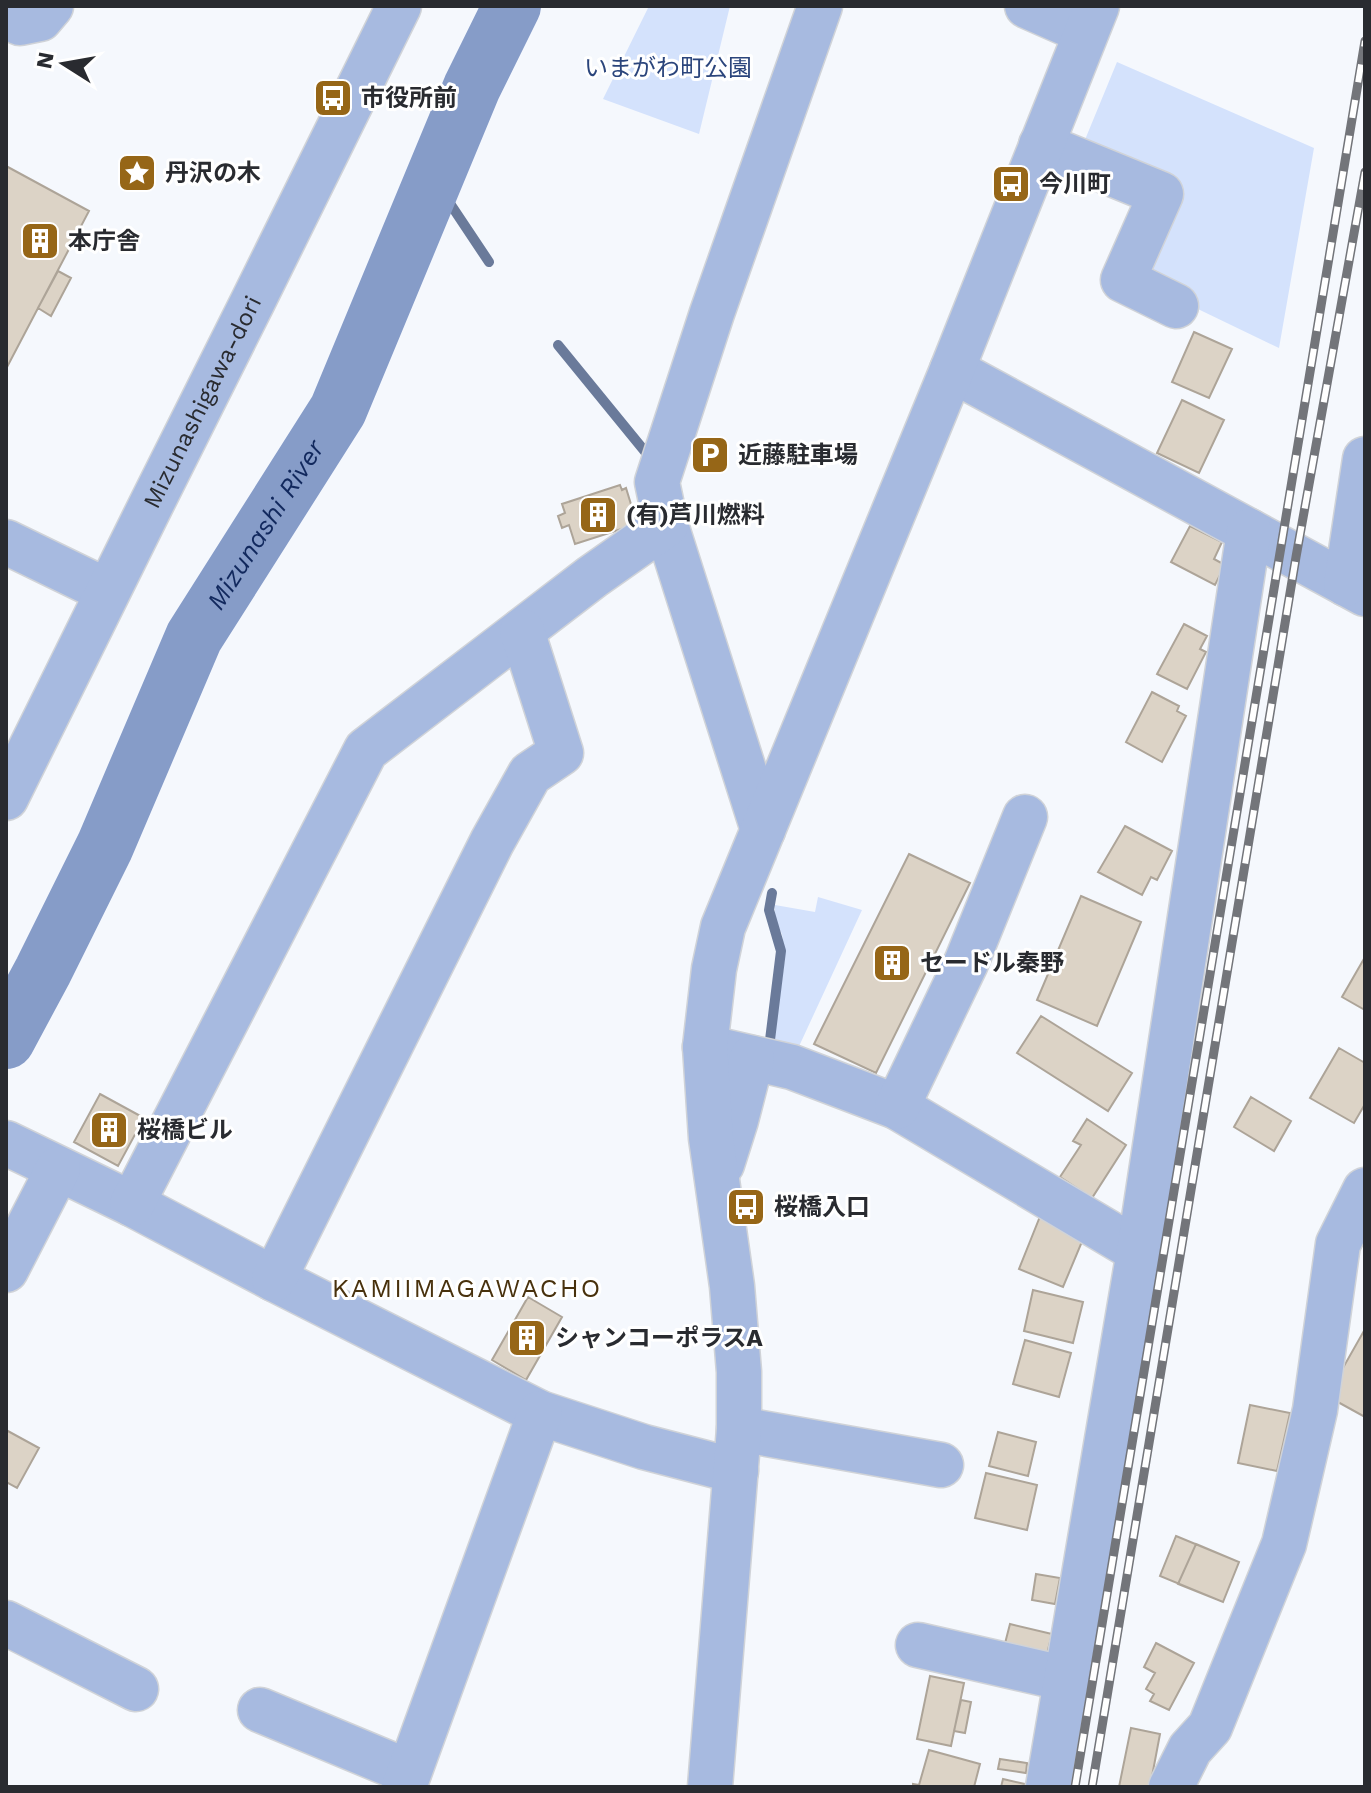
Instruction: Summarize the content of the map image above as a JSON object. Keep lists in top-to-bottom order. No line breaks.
{"streets":{"street":["Mizunashigawa-dori"]},"districts":["KAMIIMAGAWACHO"],"water":["Mizunashi River"],"parks":["いまがわ町公園"],"places":{"bus stop":["市役所前","今川町","桜橋入口"],"place":["丹沢の木"],"building":["本庁舎","(有)芦川燃料","セードル秦野","桜橋ビル","シャンコーポラスA"],"parking":["近藤駐車場"]},"north":"left"}
